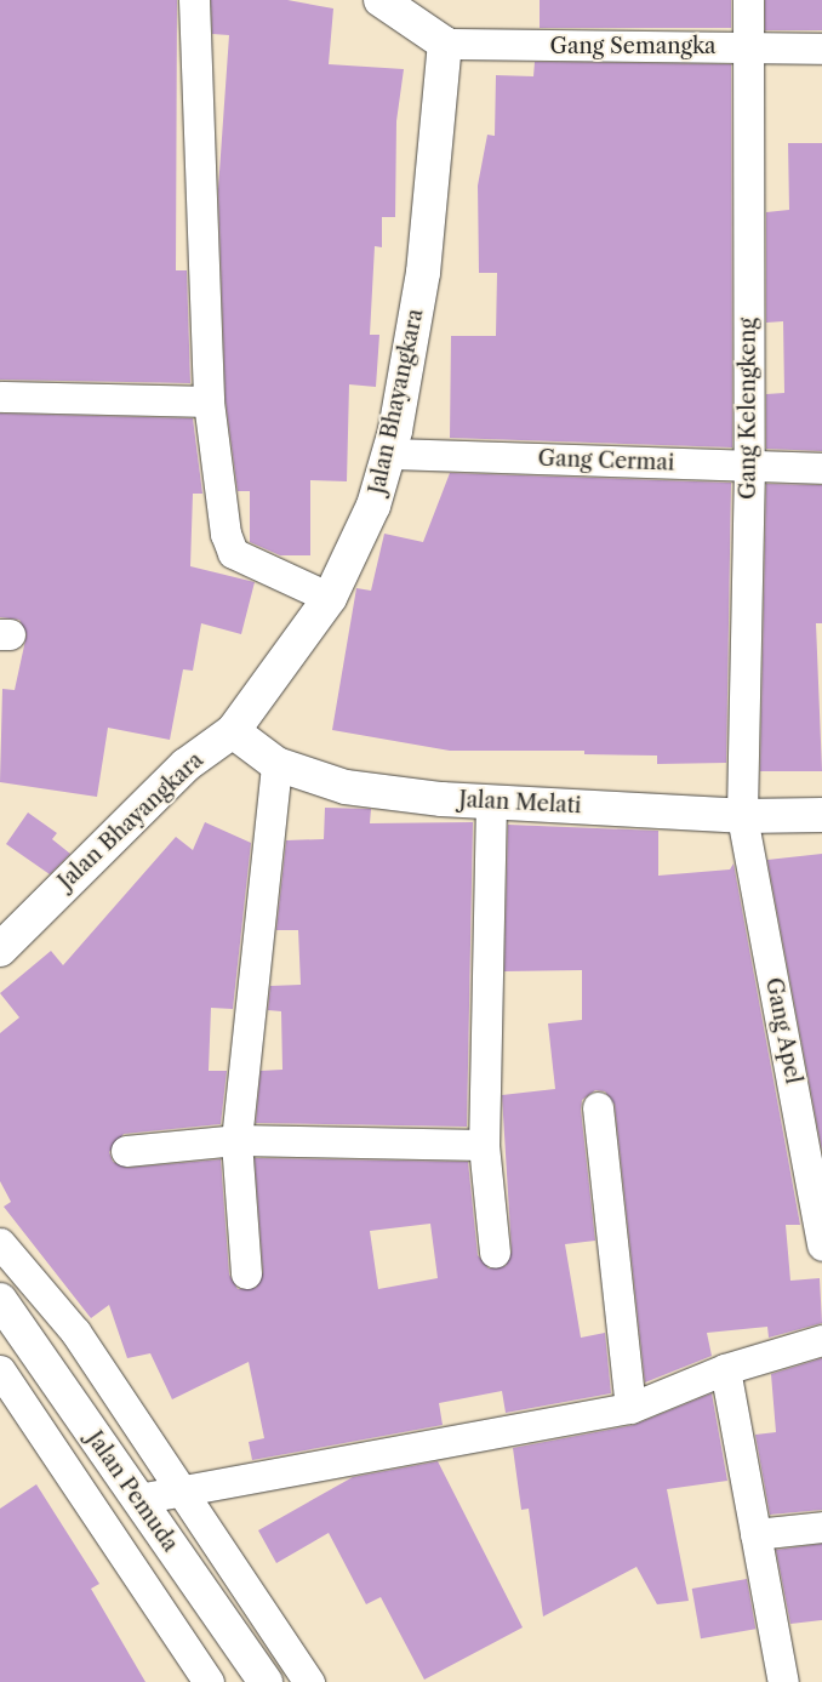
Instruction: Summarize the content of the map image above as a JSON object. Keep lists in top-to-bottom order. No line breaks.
{"streets":{"street":["Gang Semangka","Jalan Bhayangkara","Gang Kelengkeng","Gang Cermai","Jalan Melati","Gang Apel","Jalan Pemuda"]},"crossings":[["Gang Semangka","Jalan Bhayangkara"],["Gang Semangka","Gang Kelengkeng"],["Jalan Bhayangkara","Gang Cermai"],["Jalan Bhayangkara","Jalan Melati"],["Gang Kelengkeng","Gang Cermai"],["Gang Kelengkeng","Jalan Melati"],["Gang Kelengkeng","Gang Apel"],["Jalan Melati","Gang Apel"]]}
